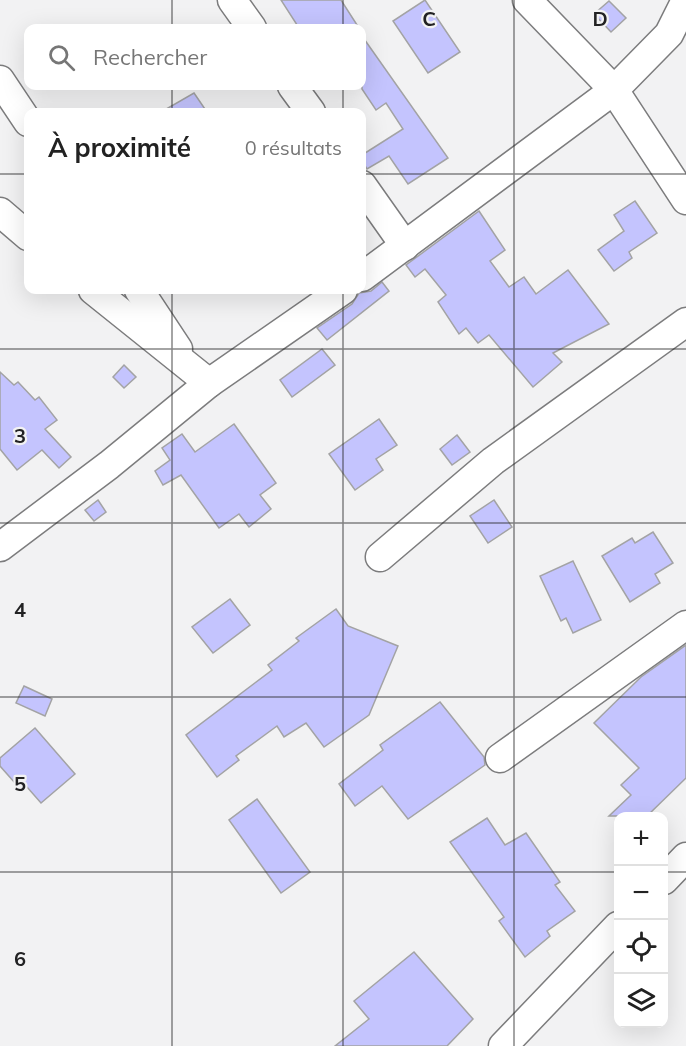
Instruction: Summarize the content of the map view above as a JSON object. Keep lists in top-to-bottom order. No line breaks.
{"page":{"search":"Rechercher","heading":["À proximité","0 résultats"],"map_buttons":["+","−"]},"grid":{"columns":["C","D"],"rows":["3","4","5","6"]}}
